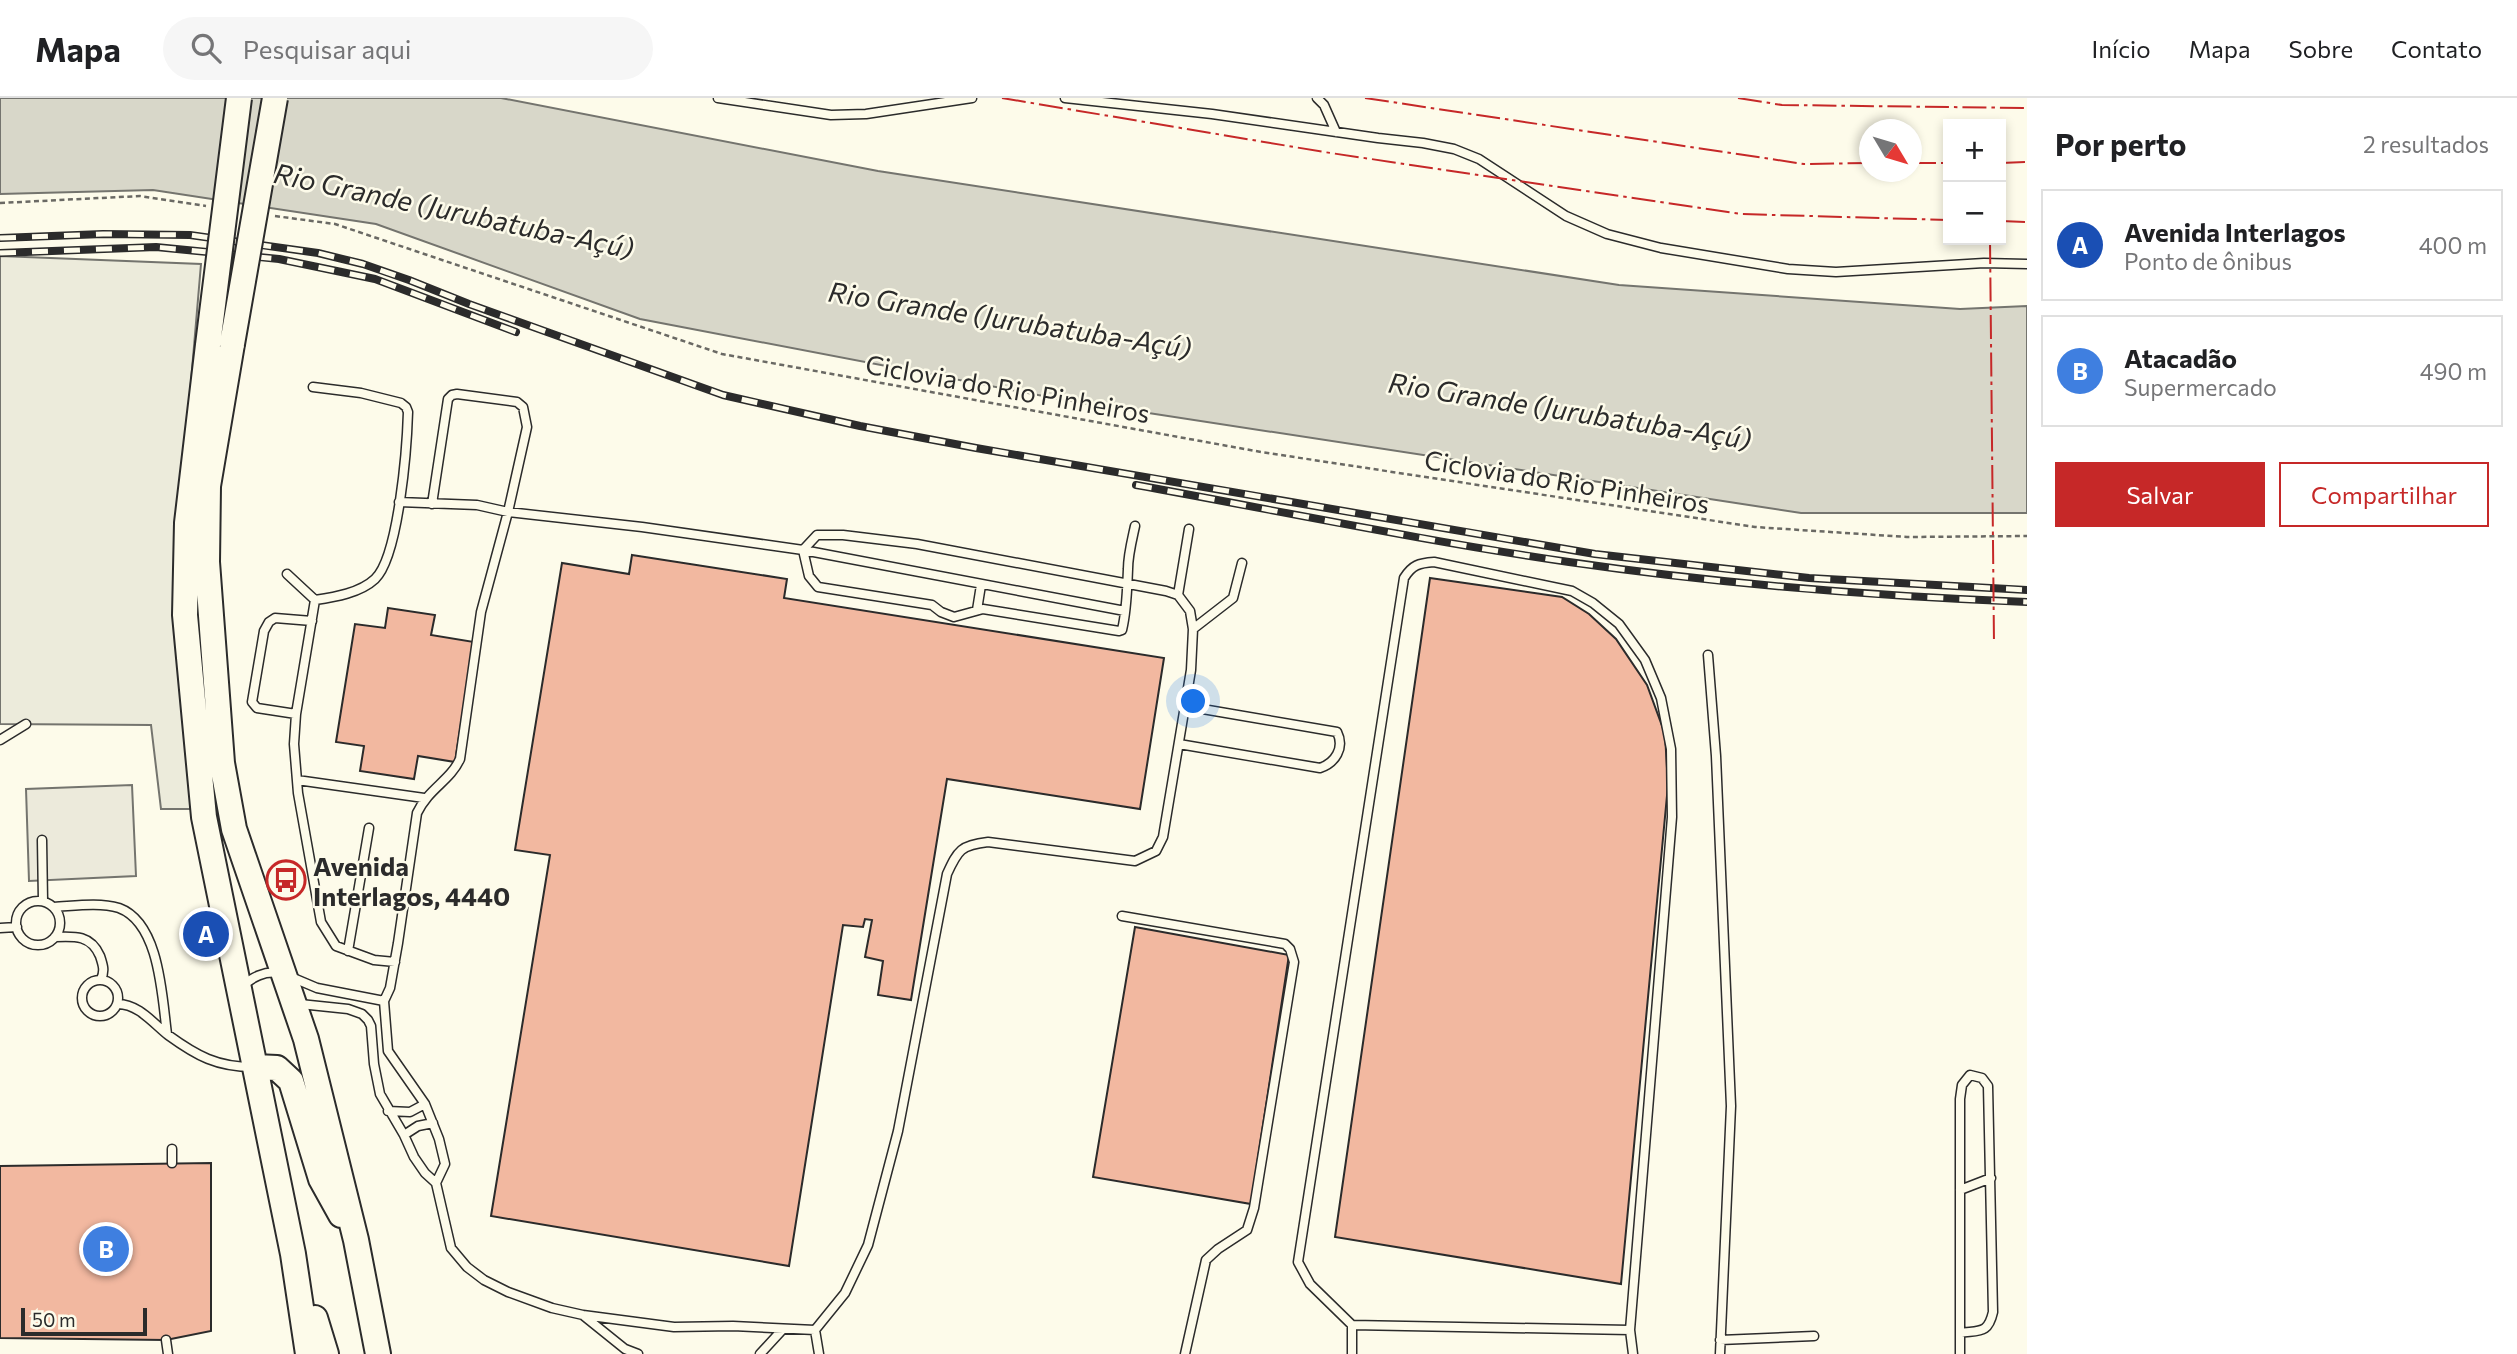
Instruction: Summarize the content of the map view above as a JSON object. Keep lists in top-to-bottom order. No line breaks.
{"streets":{"path":["Ciclovia do Rio Pinheiros"]},"water":["Rio Grande (Jurubatuba-Açú)"],"places":{"bus stop":["Avenida Interlagos, 4440"]},"scale_bar":"50 m","north":"bottom right","page":{"header":"Mapa","search":"Pesquisar aqui","nav":["Início","Mapa","Sobre","Contato"],"heading":["Por perto","2 resultados"],"map_buttons":["+","−"],"list":[{"mark":"A","name":"Avenida Interlagos","note":"Ponto de ônibus","value":"400 m"},{"mark":"B","name":"Atacadão","note":"Supermercado","value":"490 m"}],"buttons":["Salvar","Compartilhar"],"pins":["A","B"],"scale":"50 m"}}
